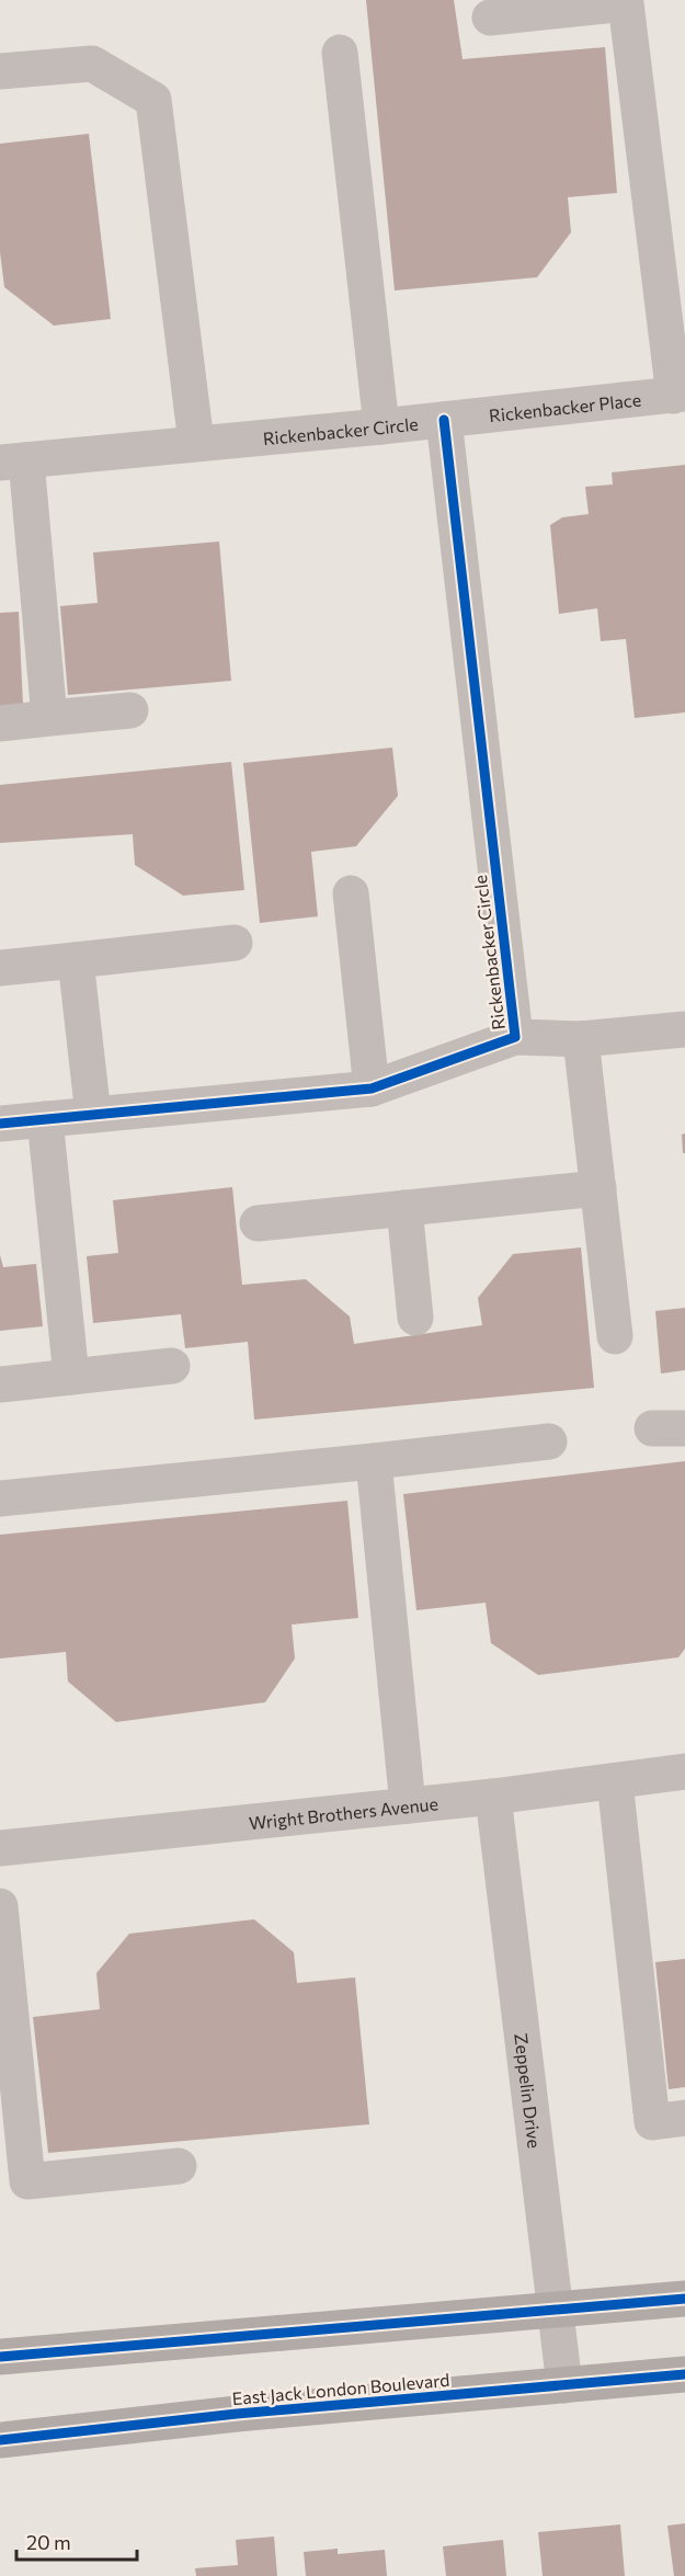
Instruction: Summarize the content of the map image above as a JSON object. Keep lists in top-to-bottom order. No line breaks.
{"streets":{"main road":["East Jack London Boulevard"],"street":["Rickenbacker Place","Rickenbacker Circle","Wright Brothers Avenue","Zeppelin Drive"]},"crossings":[["Rickenbacker Place","Rickenbacker Circle"],["Wright Brothers Avenue","Zeppelin Drive"],["Zeppelin Drive","East Jack London Boulevard"]],"scale_bar":"20 m"}
